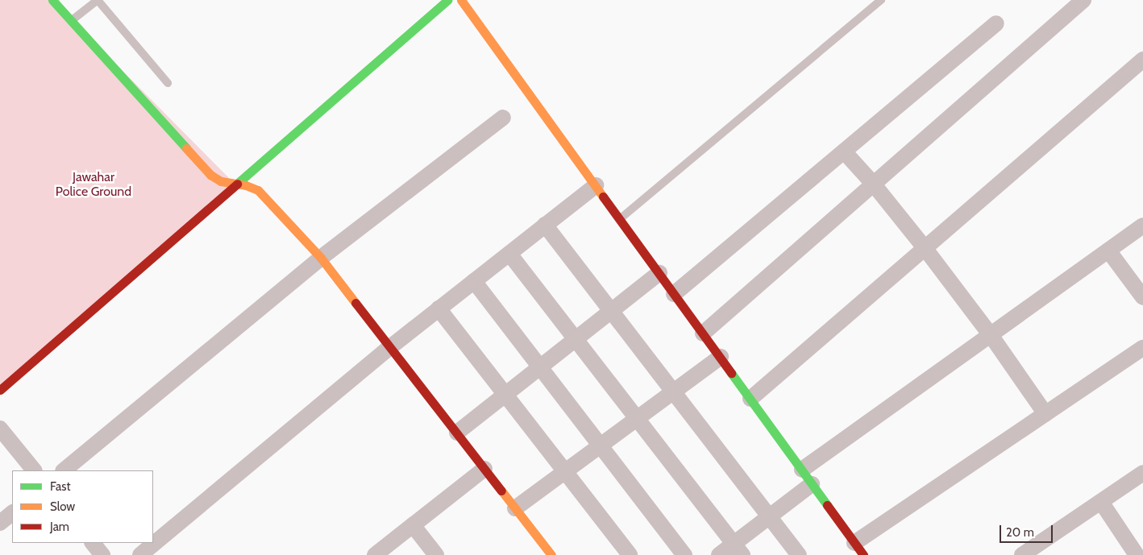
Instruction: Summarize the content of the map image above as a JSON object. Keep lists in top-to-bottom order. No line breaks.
{"parks":["Jawahar Police Ground"],"legend":["Fast","Slow","Jam"],"scale_bar":"20 m"}
